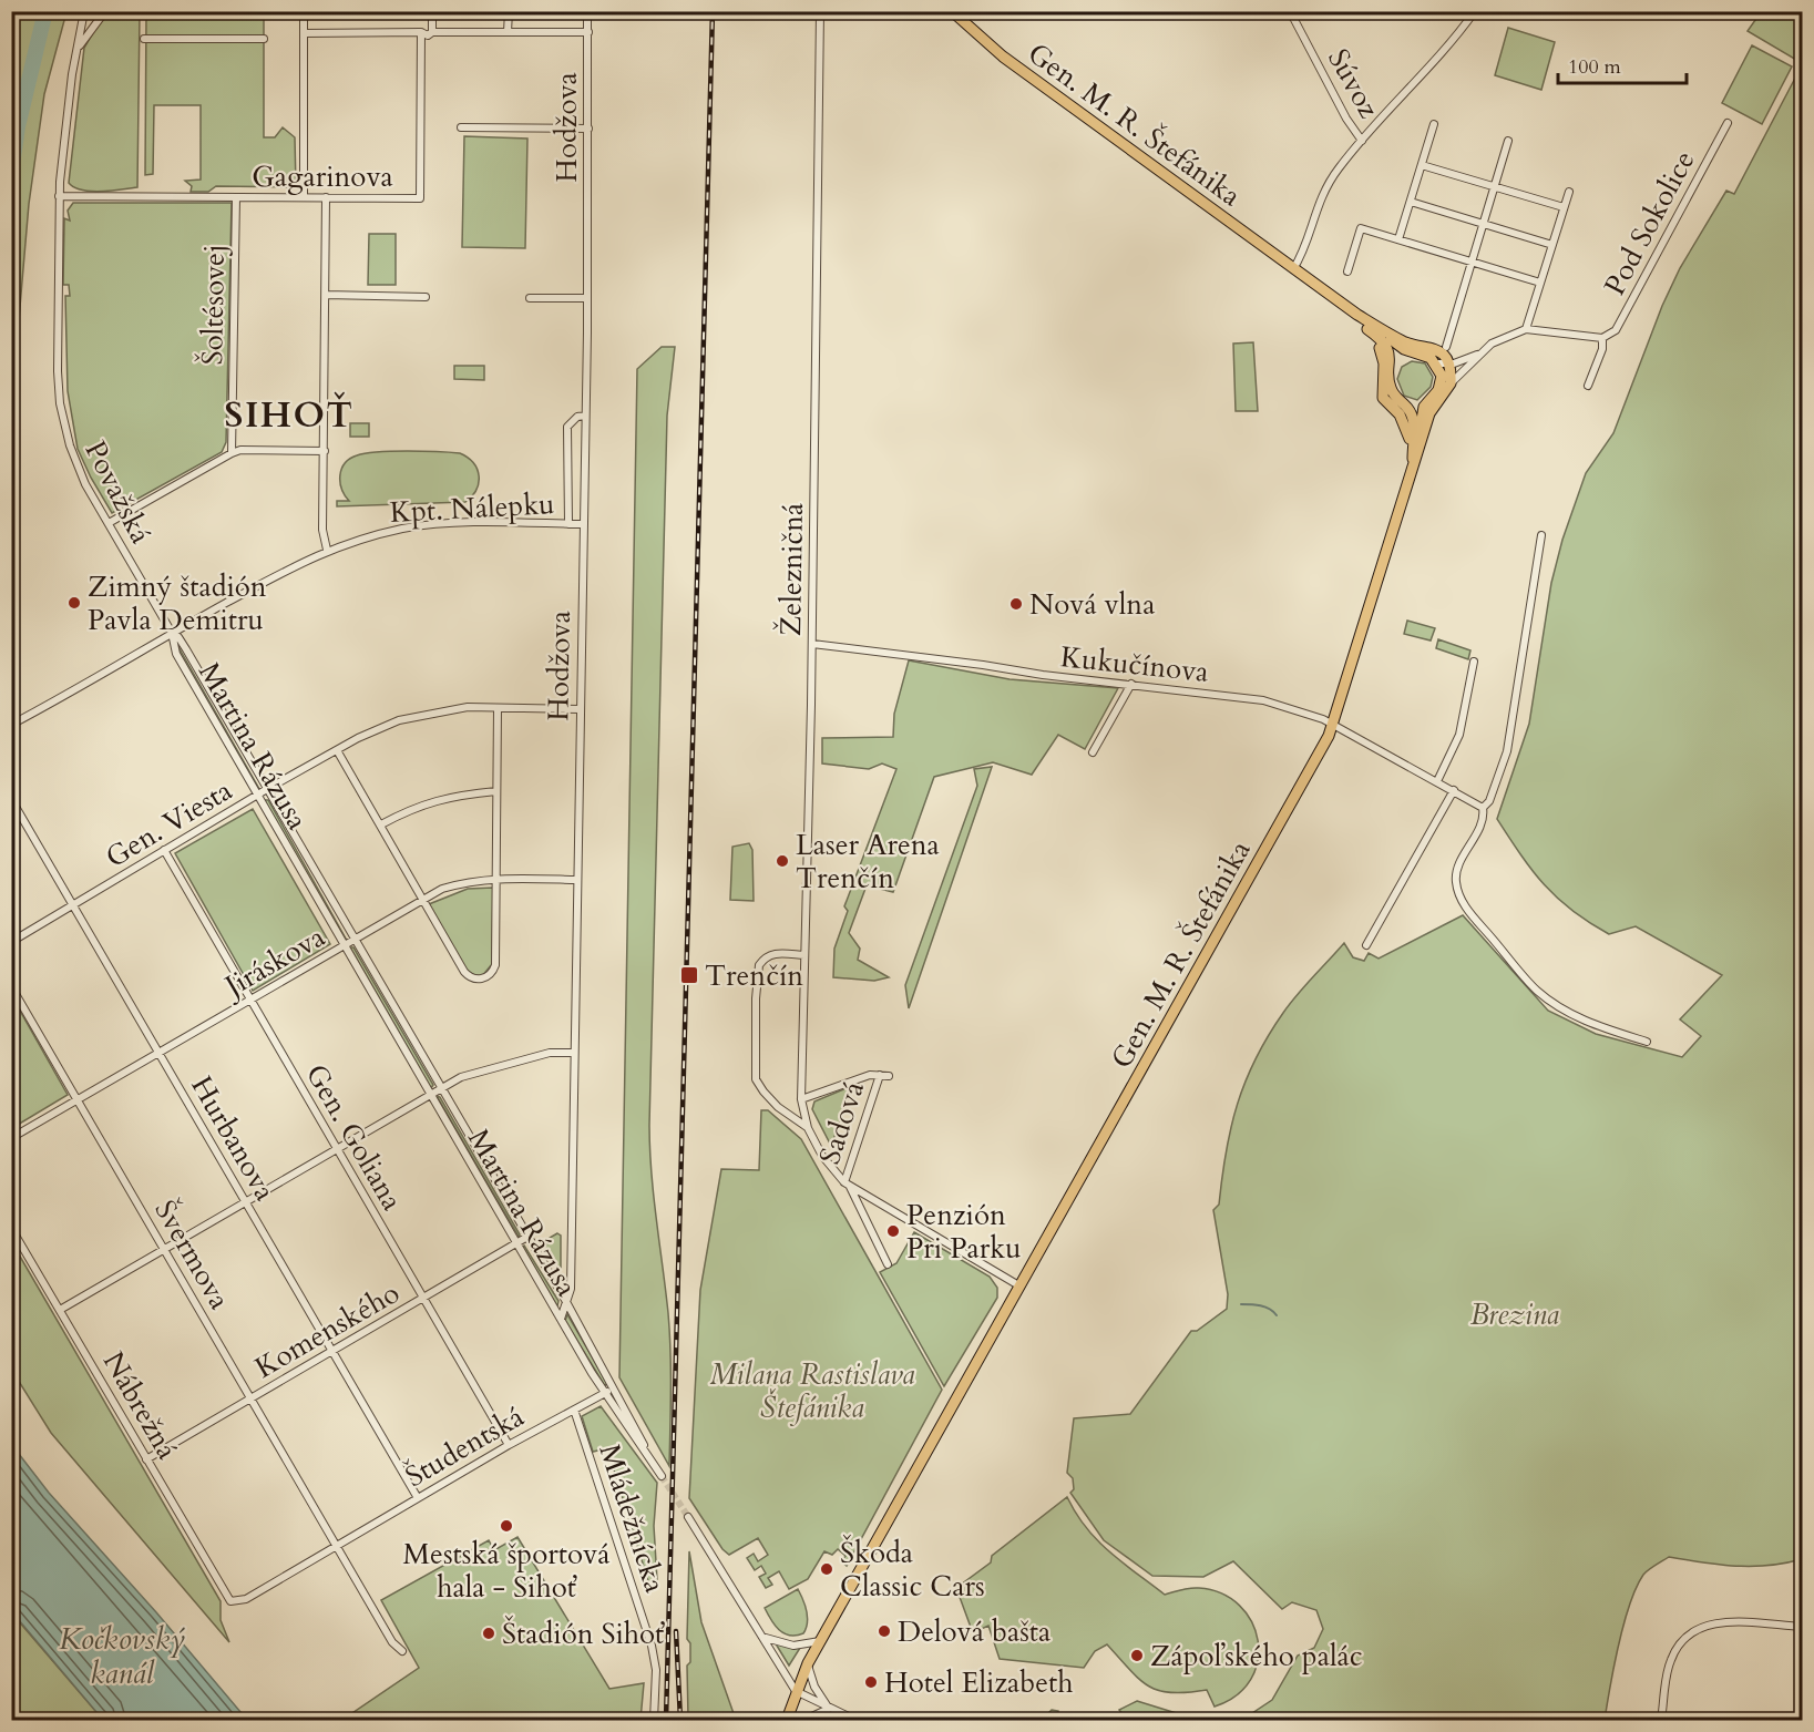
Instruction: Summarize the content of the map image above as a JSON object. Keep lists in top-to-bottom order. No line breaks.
{"streets":{"main road":["Gen. M. R. Štefánika"],"street":["Súvoz","Hodžova","Gagarinova","Pod Sokolice","Šoltésovej","Považská","Kpt. Nálepku","Železničná","Kukučínova","Martina Rázusa","Gen. Viesta","Jiráskova","Sadová","Gen. Goliana","Hurbanova","Švermova","Komenského","Nábrežná","Študentská","Mládežnícka"]},"crossings":[["Gen. M. R. Štefánika","Kukučínova"],["Hodžova","Kpt. Nálepku"],["Hodžova","Martina Rázusa"],["Hodžova","Gen. Viesta"],["Hodžova","Jiráskova"],["Gagarinova","Šoltésovej"],["Gagarinova","Považská"],["Považská","Kpt. Nálepku"],["Považská","Martina Rázusa"],["Kpt. Nálepku","Martina Rázusa"],["Železničná","Kukučínova"],["Martina Rázusa","Gen. Viesta"],["Martina Rázusa","Jiráskova"],["Martina Rázusa","Komenského"],["Martina Rázusa","Študentská"],["Gen. Viesta","Gen. Goliana"],["Gen. Viesta","Hurbanova"],["Jiráskova","Gen. Goliana"],["Jiráskova","Hurbanova"],["Jiráskova","Švermova"],["Gen. Goliana","Komenského"],["Gen. Goliana","Študentská"],["Hurbanova","Komenského"],["Hurbanova","Študentská"],["Švermova","Komenského"],["Švermova","Študentská"],["Komenského","Nábrežná"],["Nábrežná","Študentská"],["Študentská","Mládežnícka"]],"districts":["SIHOŤ"],"water":["Kočkovský kanál"],"parks":["Brezina","Milana Rastislava Štefánika"],"places":{"other":["Zimný štadión Pavla Demitru","Nová vlna","Laser Arena Trenčín","Penzión Pri Parku","Mestská športová hala - Sihoť","Škoda Classic Cars","Delová bašta","Štadión Sihoť","Zápoľského palác","Hotel Elizabeth"],"transit":["Trenčín"]},"scale_bar":"100 m"}
